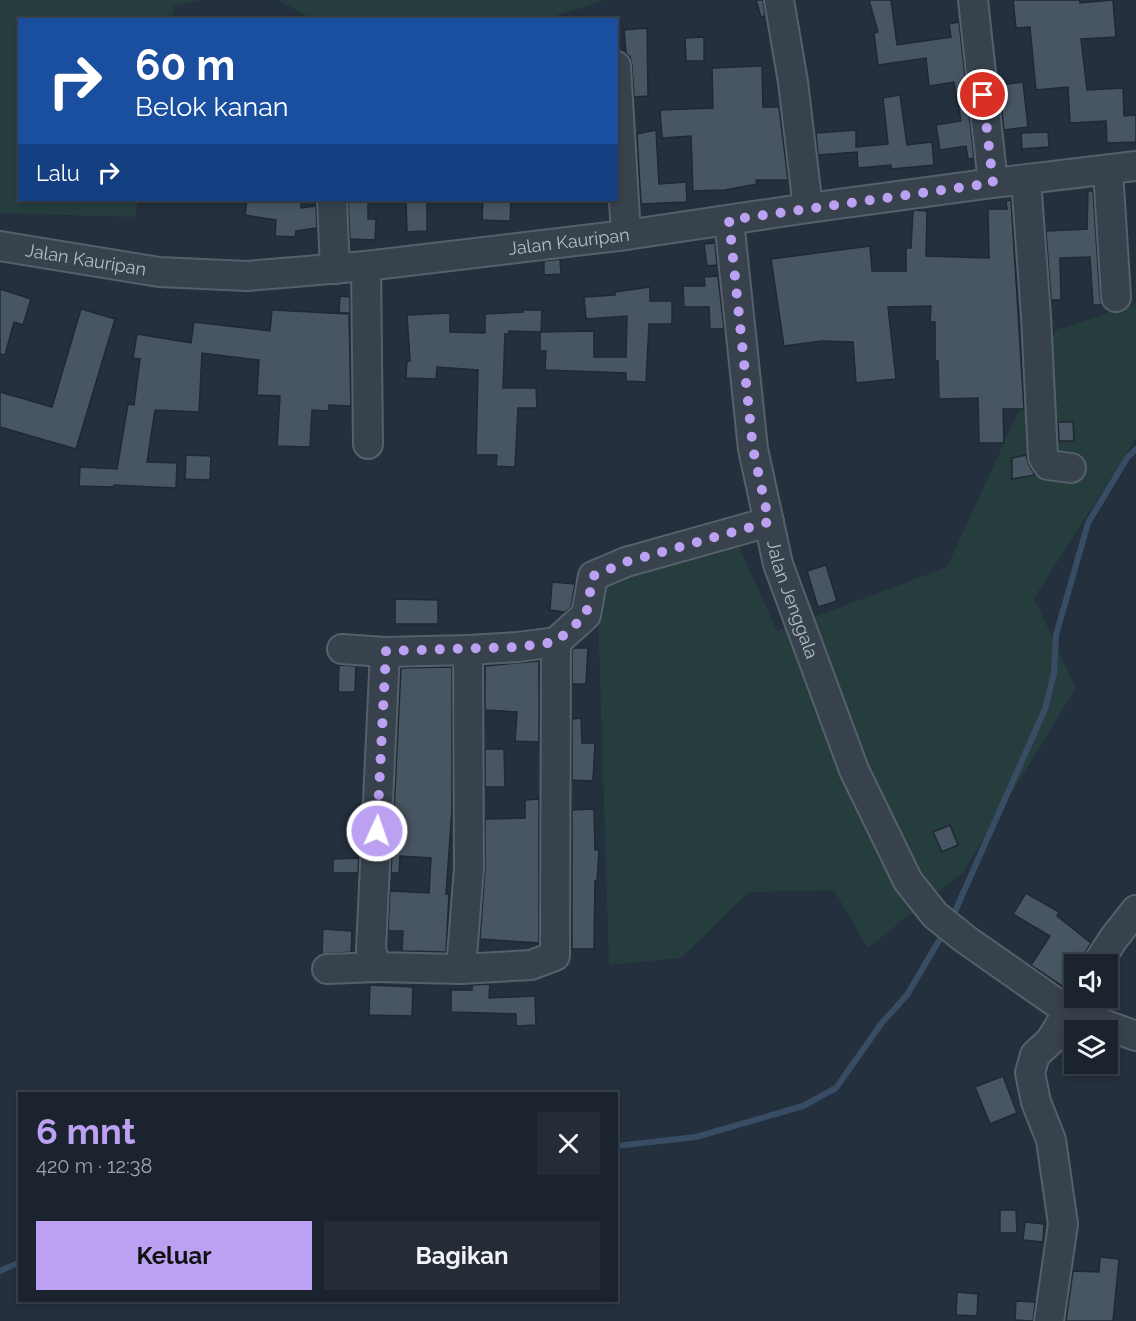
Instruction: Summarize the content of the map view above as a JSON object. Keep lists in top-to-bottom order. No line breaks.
{"streets":{"street":["Jalan Kauripan","Jalan Jenggala"]},"crossings":[["Jalan Kauripan","Jalan Jenggala"]],"page":{"turn":["60 m","Belok kanan"],"then":"Lalu","heading":["6 mnt","420 m · 12:38"],"buttons":["Keluar","Bagikan"]}}
